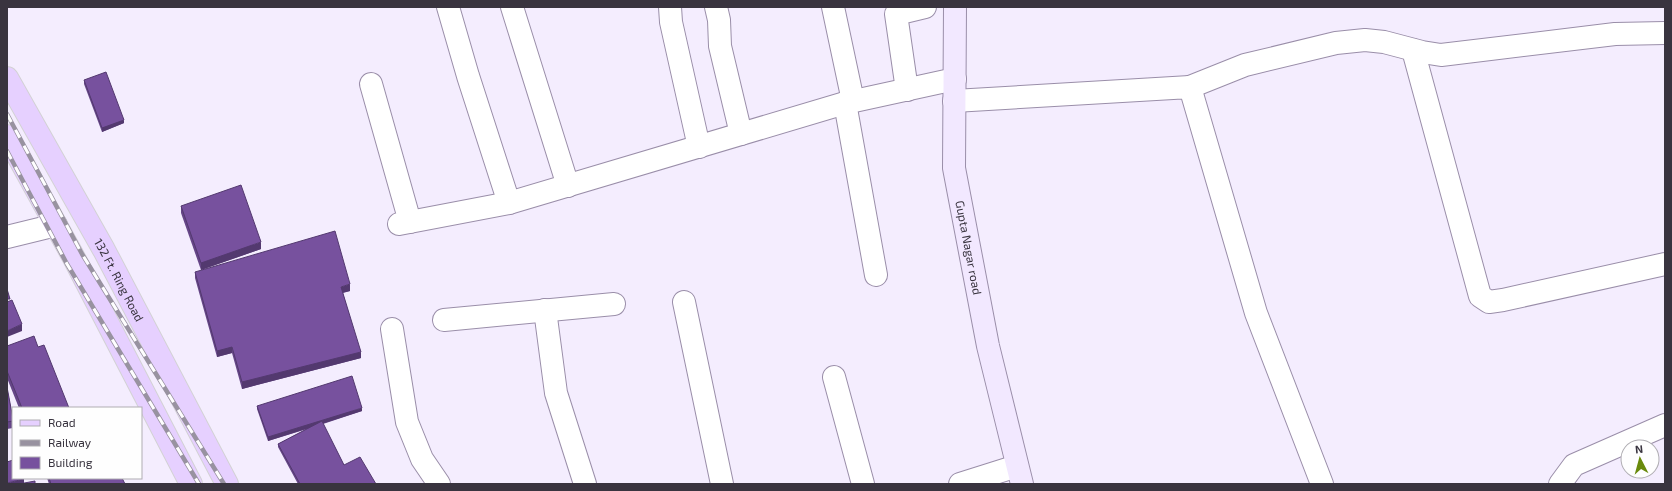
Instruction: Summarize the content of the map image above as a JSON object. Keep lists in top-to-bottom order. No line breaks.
{"streets":{"main road":["132 Ft. Ring Road"],"street":["Gupta Nagar road"]},"legend":["Road","Railway","Building"],"north":"top"}
